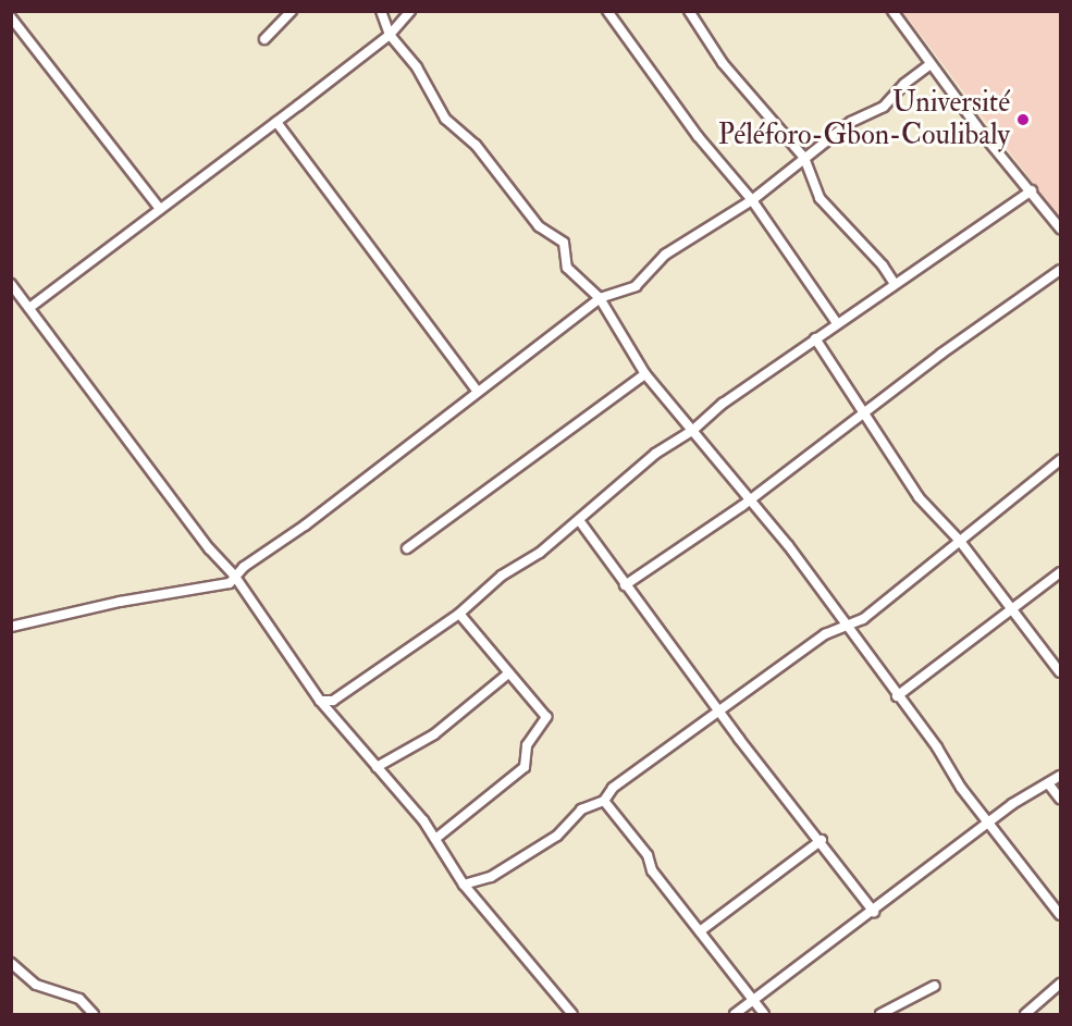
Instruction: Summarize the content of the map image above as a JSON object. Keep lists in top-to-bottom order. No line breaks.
{"places":["Université Péléforo-Gbon-Coulibaly"]}
